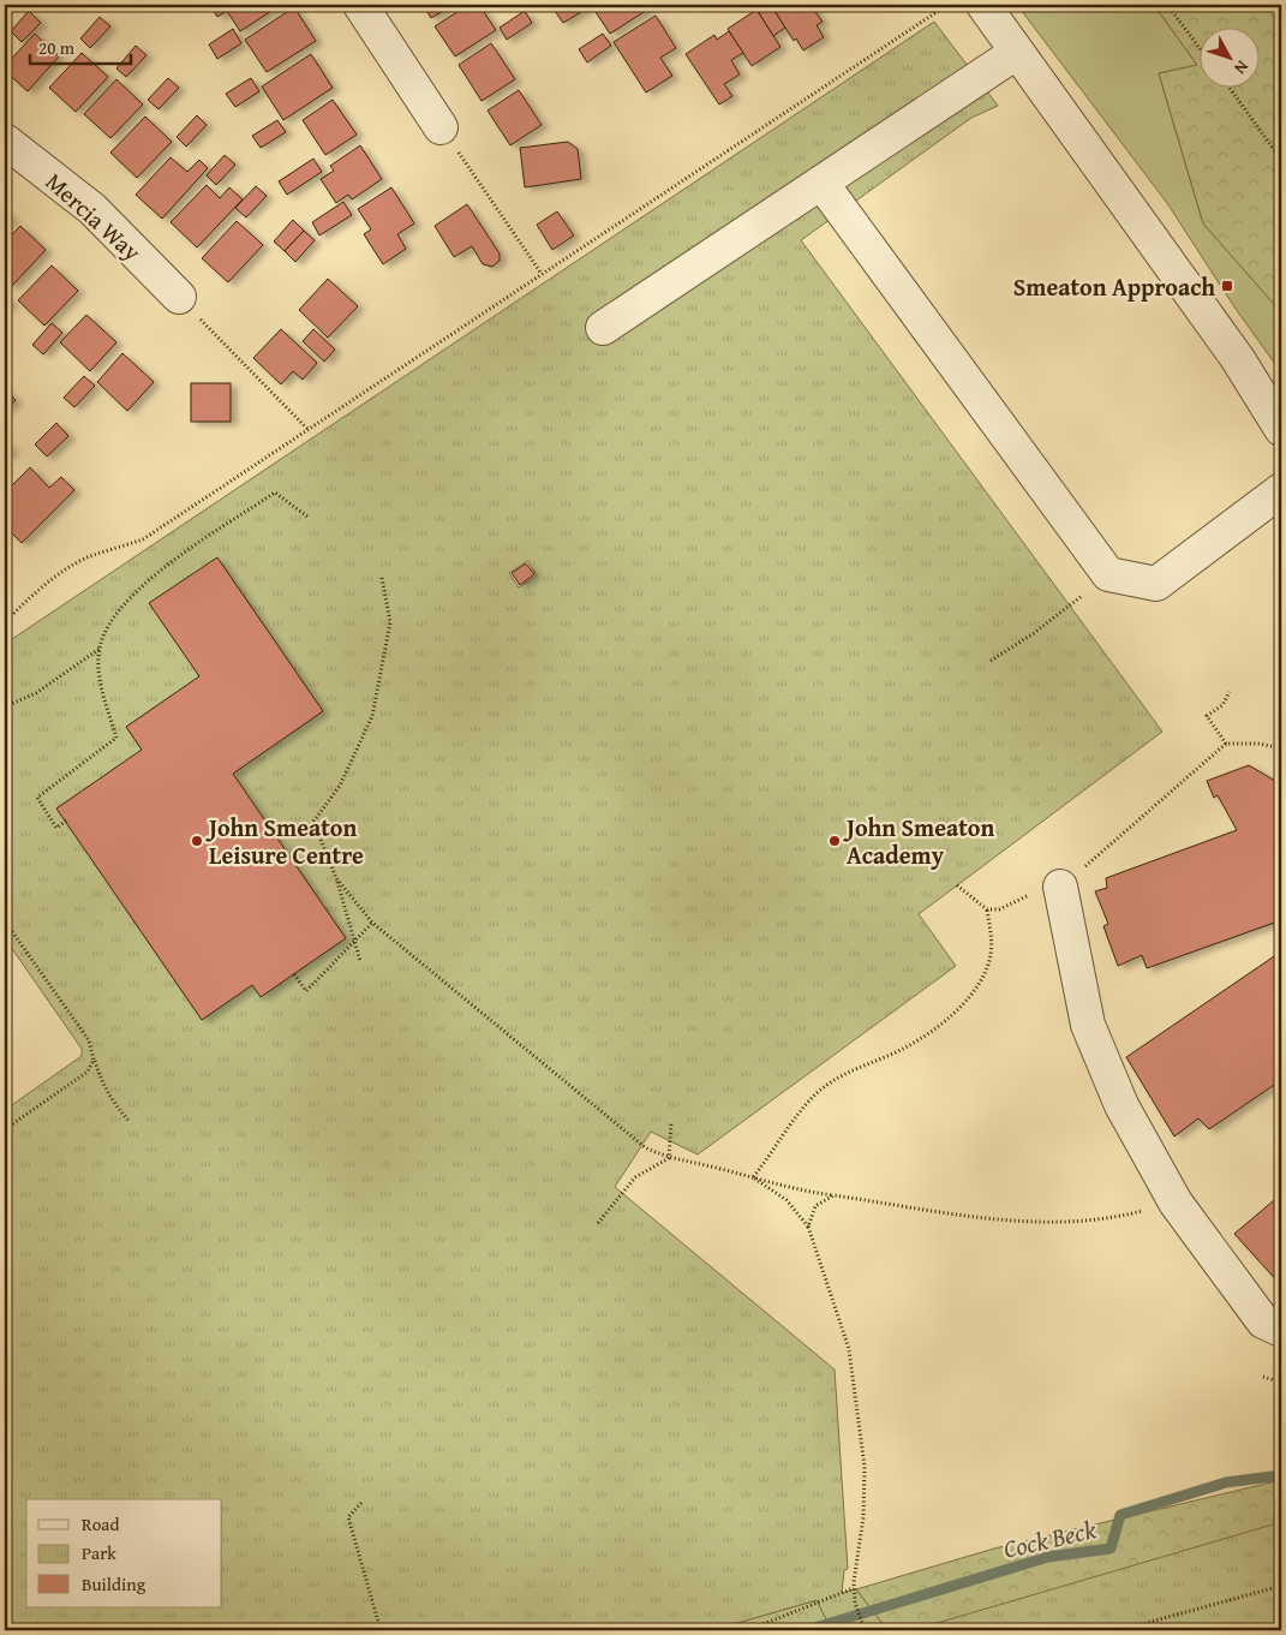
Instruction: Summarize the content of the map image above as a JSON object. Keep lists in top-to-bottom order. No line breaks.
{"streets":{"street":["Mercia Way"]},"water":["Cock Beck"],"places":{"transit":["Smeaton Approach"],"other":["John Smeaton Leisure Centre","John Smeaton Academy"]},"legend":["Road","Park","Building"],"scale_bar":"20 m","north":"bottom right"}
